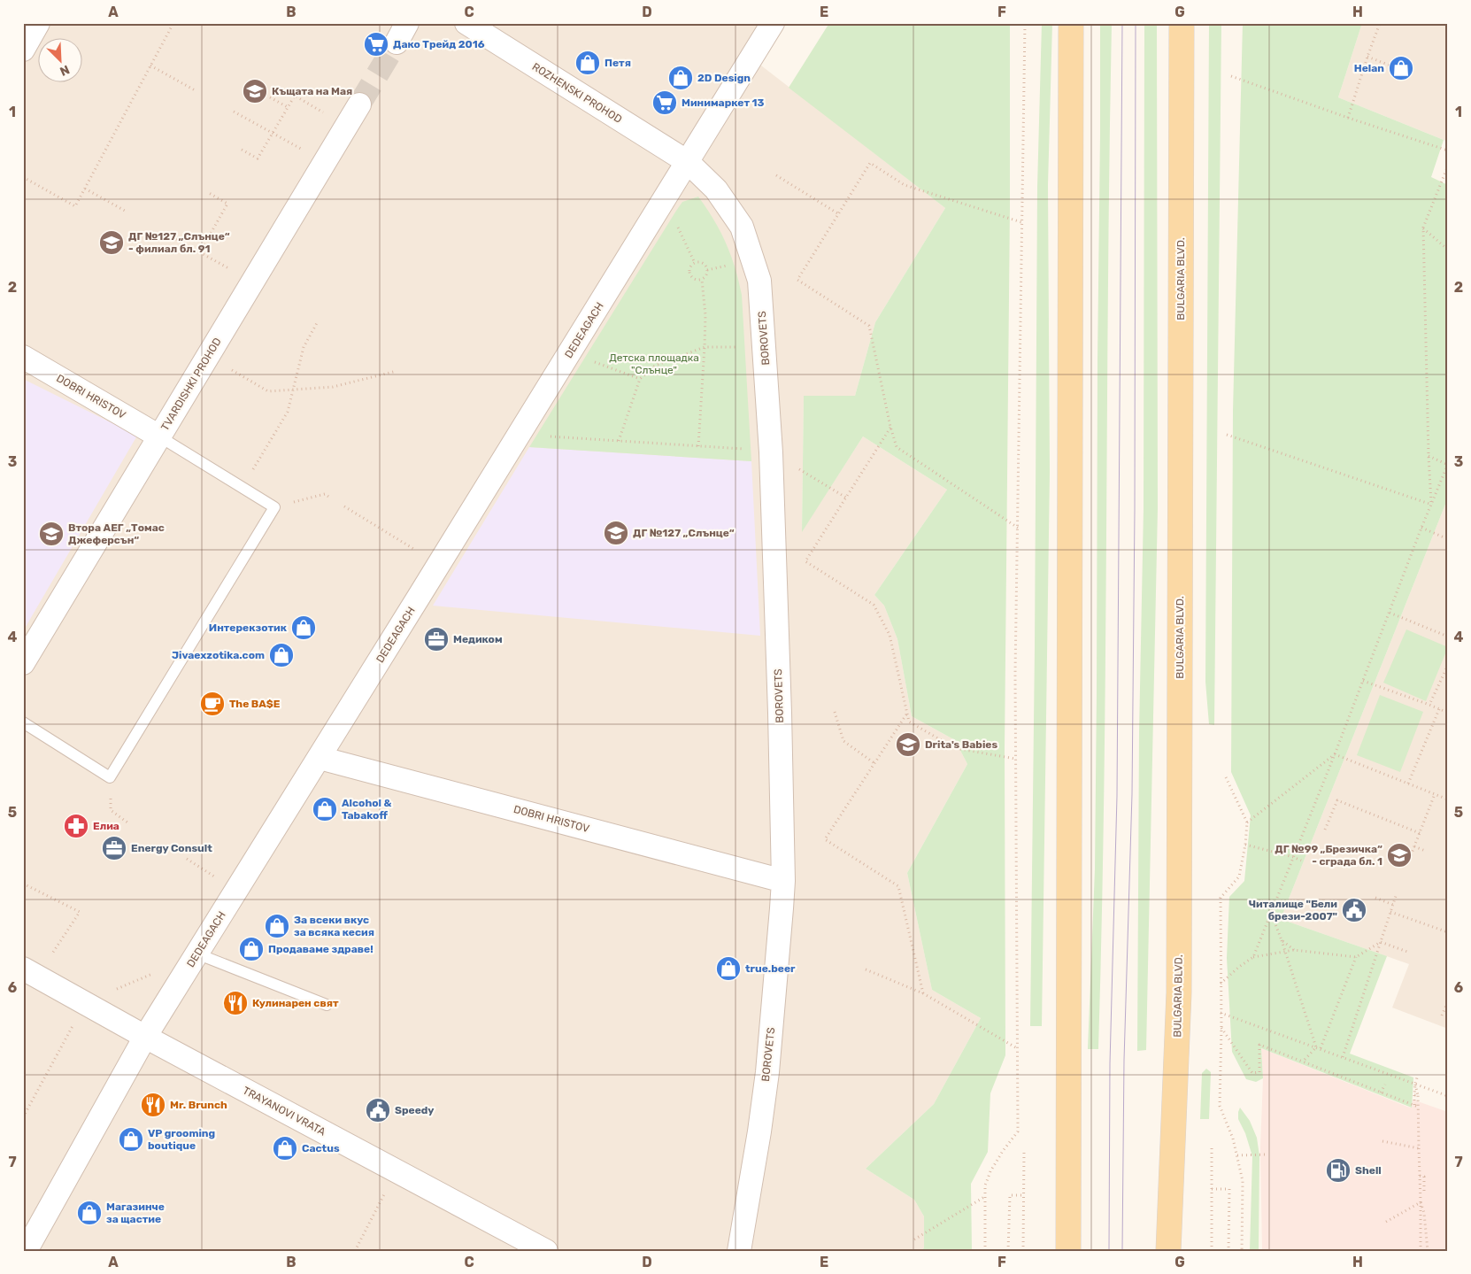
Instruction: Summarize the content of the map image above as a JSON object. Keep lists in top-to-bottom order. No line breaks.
{"streets":{"main road":["BULGARIA BLVD."],"street":["ROZHENSKI PROHOD","DEDEAGACH","BOROVETS","TVARDISHKI PROHOD","DOBRI HRISTOV","TRAYANOVI VRATA"]},"crossings":[["ROZHENSKI PROHOD","DEDEAGACH"],["ROZHENSKI PROHOD","BOROVETS"],["DEDEAGACH","BOROVETS"],["DEDEAGACH","DOBRI HRISTOV"],["DEDEAGACH","TRAYANOVI VRATA"],["BOROVETS","DOBRI HRISTOV"],["TVARDISHKI PROHOD","DOBRI HRISTOV"]],"parks":["Детска площадка \"Слънце\""],"places":{"supermarket":["Дако Трейд 2016","Минимаркет 13"],"shop":["Петя","Helan","2D Design","Интерекзотик","Jivaexzotika.com","Alcohol & Tabakoff","За всеки вкус за всяка кесия","Продаваме здраве!","true.beer","VP grooming boutique","Cactus","Магазинче за щастие"],"school or university":["Къщата на Мая","ДГ №127 „Слънце“ - филиал бл. 91","ДГ №127 „Слънце“","Втора АЕГ „Томас Джеферсън“","Drita's Babies","ДГ №99 „Брезичка“ - сграда бл. 1"],"office":["Медиком","Energy Consult"],"cafe":["The BA$E"],"pharmacy":["Елиа"],"public building":["Читалище \"Бели брези-2007\"","Speedy"],"restaurant":["Кулинарен свят","Mr. Brunch"],"fuel station":["Shell"]},"north":"bottom right","grid":{"columns":["A","B","C","D","E","F","G","H"],"rows":["1","2","3","4","5","6","7"]}}
